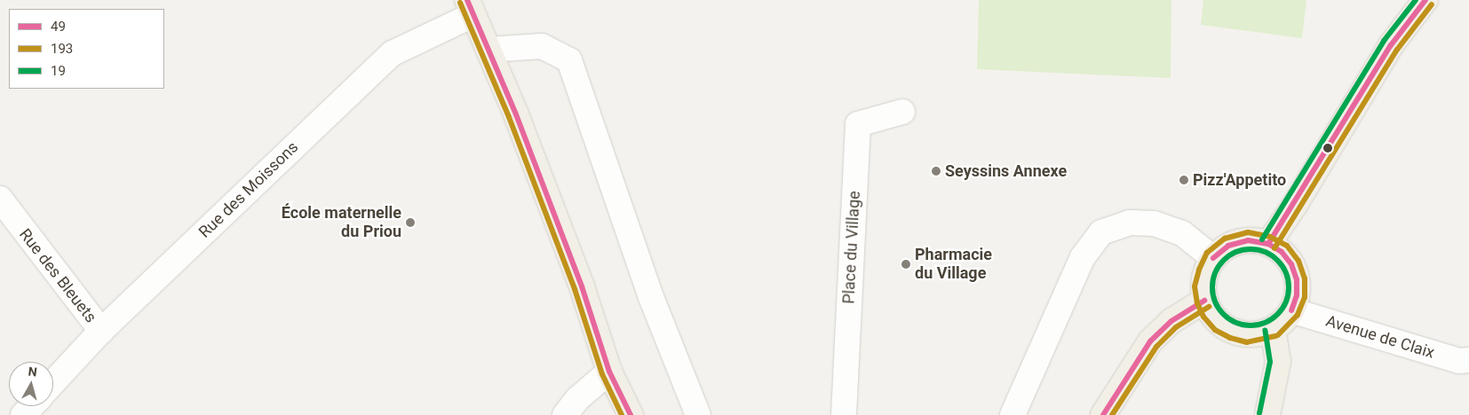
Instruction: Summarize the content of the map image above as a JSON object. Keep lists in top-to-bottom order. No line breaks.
{"streets":{"street":["Rue des Moissons","Place du Village","Rue des Bleuets","Avenue de Claix"]},"crossings":[["Rue des Moissons","Rue des Bleuets"]],"places":["Seyssins Annexe","Pizz'Appetito","École maternelle du Priou","Pharmacie du Village"],"lines":["transit line 49","transit line 19","transit line 193"],"legend":["49","193","19"],"north":"top"}
